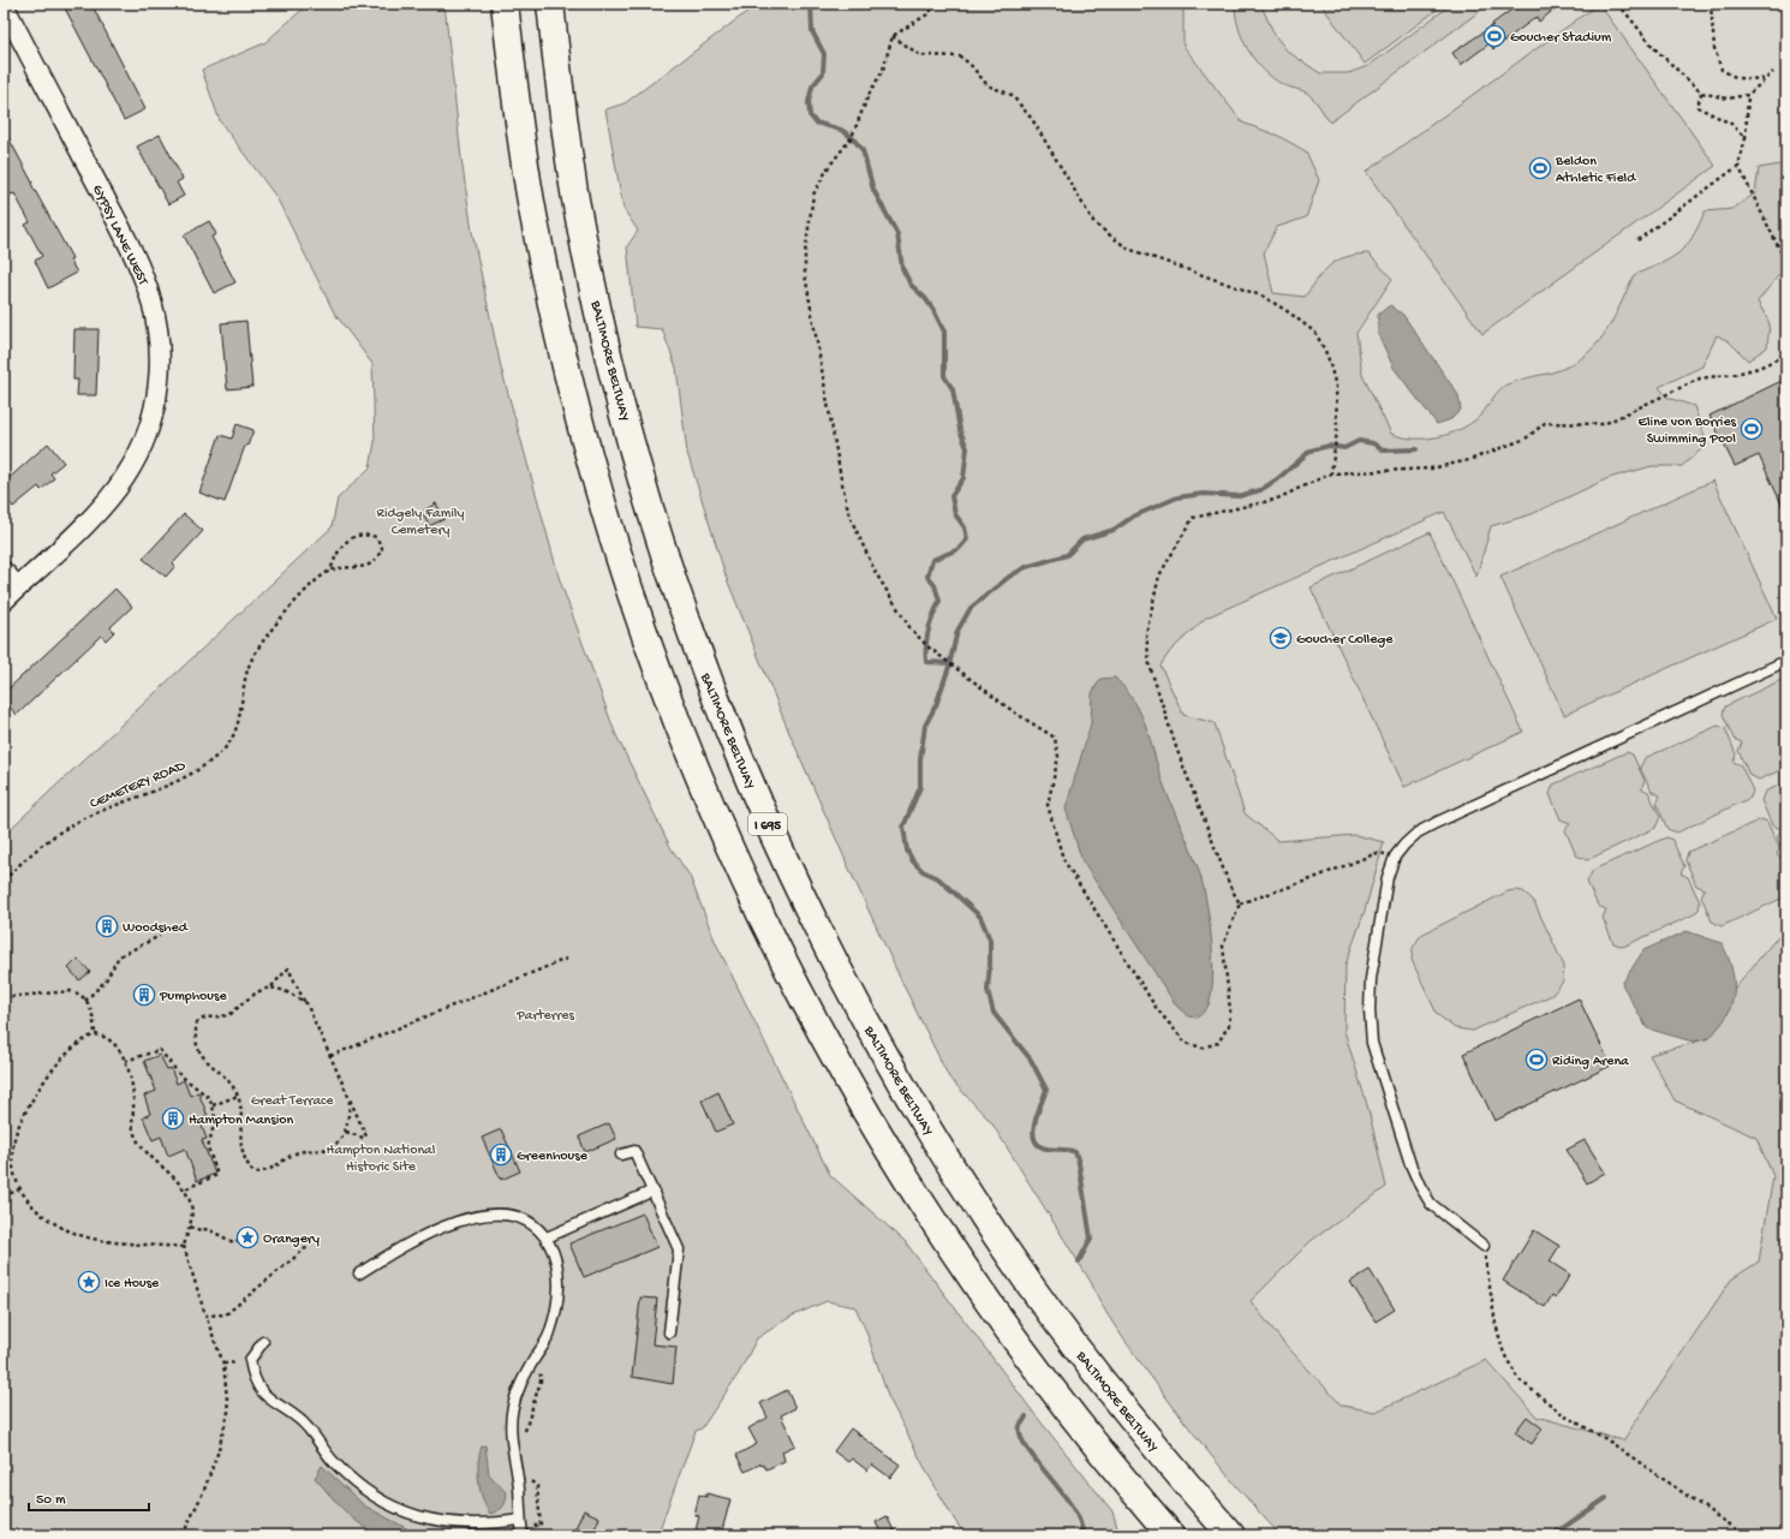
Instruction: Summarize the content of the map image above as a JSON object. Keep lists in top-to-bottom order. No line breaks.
{"streets":{"highway":["BALTIMORE BELTWAY","I 695"],"street":["GYPSY LANE WEST"],"path":["CEMETERY ROAD"]},"parks":["Ridgely Family Cemetery","Parterres","Great Terrace","Hampton National Historic Site"],"places":{"sports":["Goucher Stadium","Beldon Athletic Field","Eline von Borries Swimming Pool","Riding Arena"],"school or university":["Goucher College"],"building":["Woodshed","Pumphouse","Hampton Mansion","Greenhouse"],"place":["Orangery","Ice House"]},"scale_bar":"50 m"}
